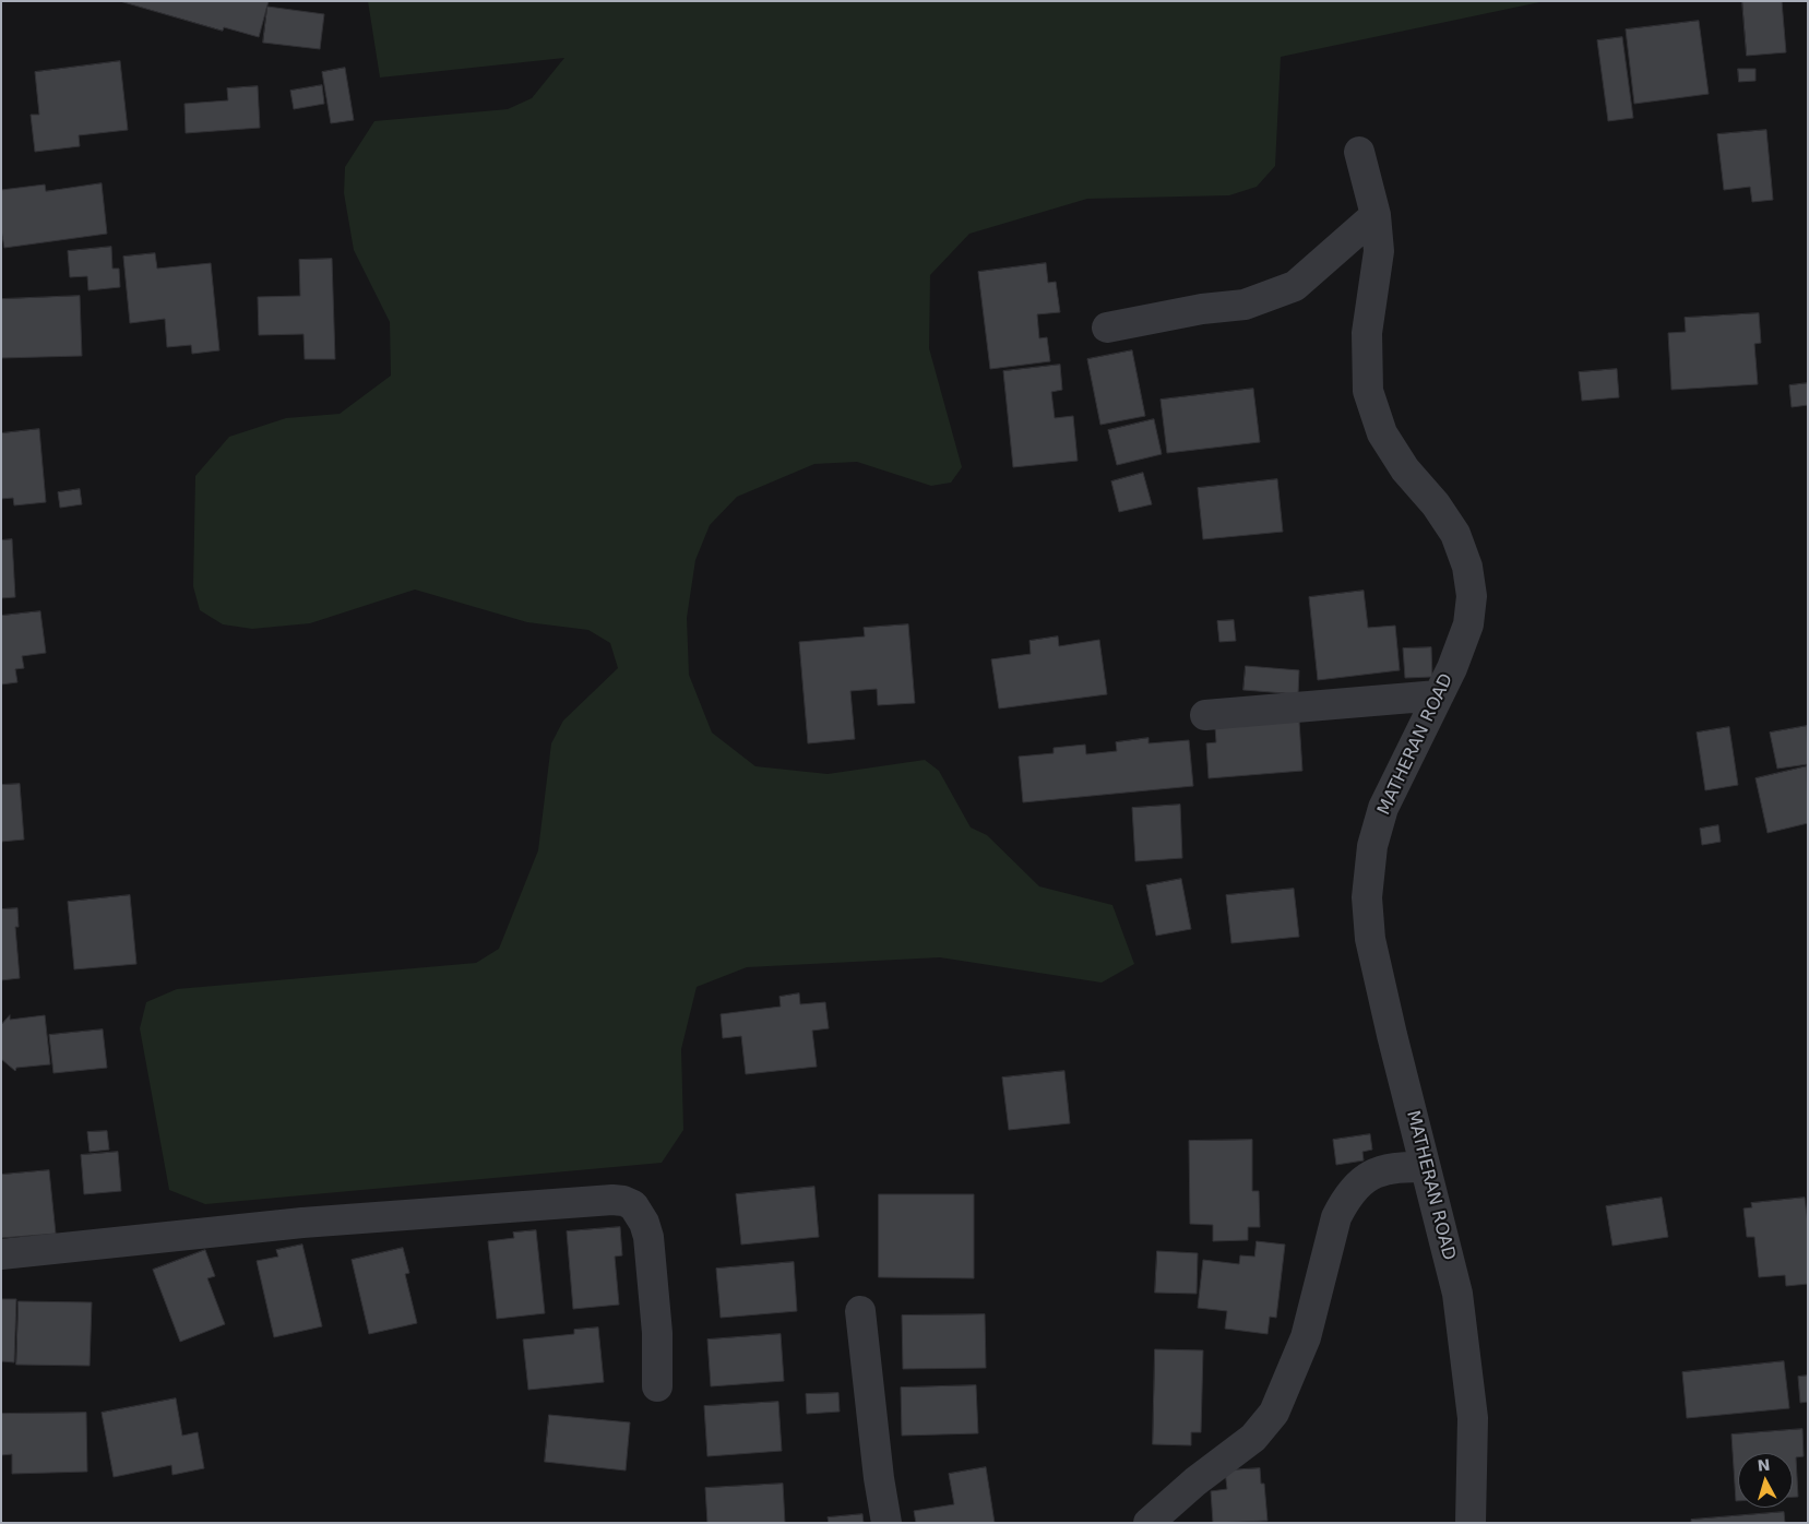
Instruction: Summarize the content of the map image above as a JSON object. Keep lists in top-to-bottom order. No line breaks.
{"streets":{"street":["MATHERAN ROAD"]},"north":"top"}
